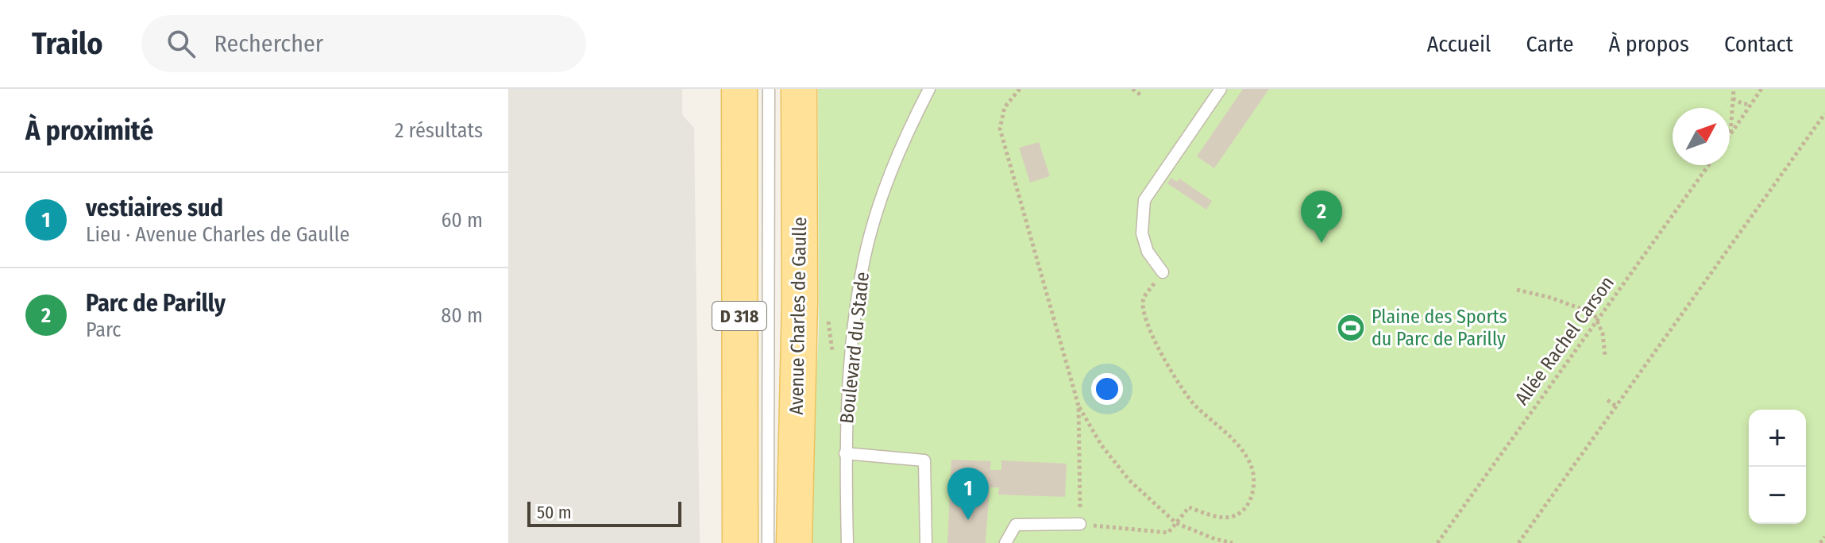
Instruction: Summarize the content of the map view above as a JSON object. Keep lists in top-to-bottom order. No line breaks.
{"streets":{"main road":["D 318","Avenue Charles de Gaulle"],"lane":["Boulevard du Stade"],"path":["Allée Rachel Carson"]},"places":{"sports":["Plaine des Sports du Parc de Parilly"]},"scale_bar":"50 m","north":"top right","page":{"header":"Trailo","search":"Rechercher","nav":["Accueil","Carte","À propos","Contact"],"heading":["À proximité","2 résultats"],"list":[{"mark":"1","name":"vestiaires sud","note":"Lieu · Avenue Charles de Gaulle","value":"60 m"},{"mark":"2","name":"Parc de Parilly","note":"Parc","value":"80 m"}],"pins":["2","1"],"map_buttons":["+","−"],"scale":"50 m"}}
